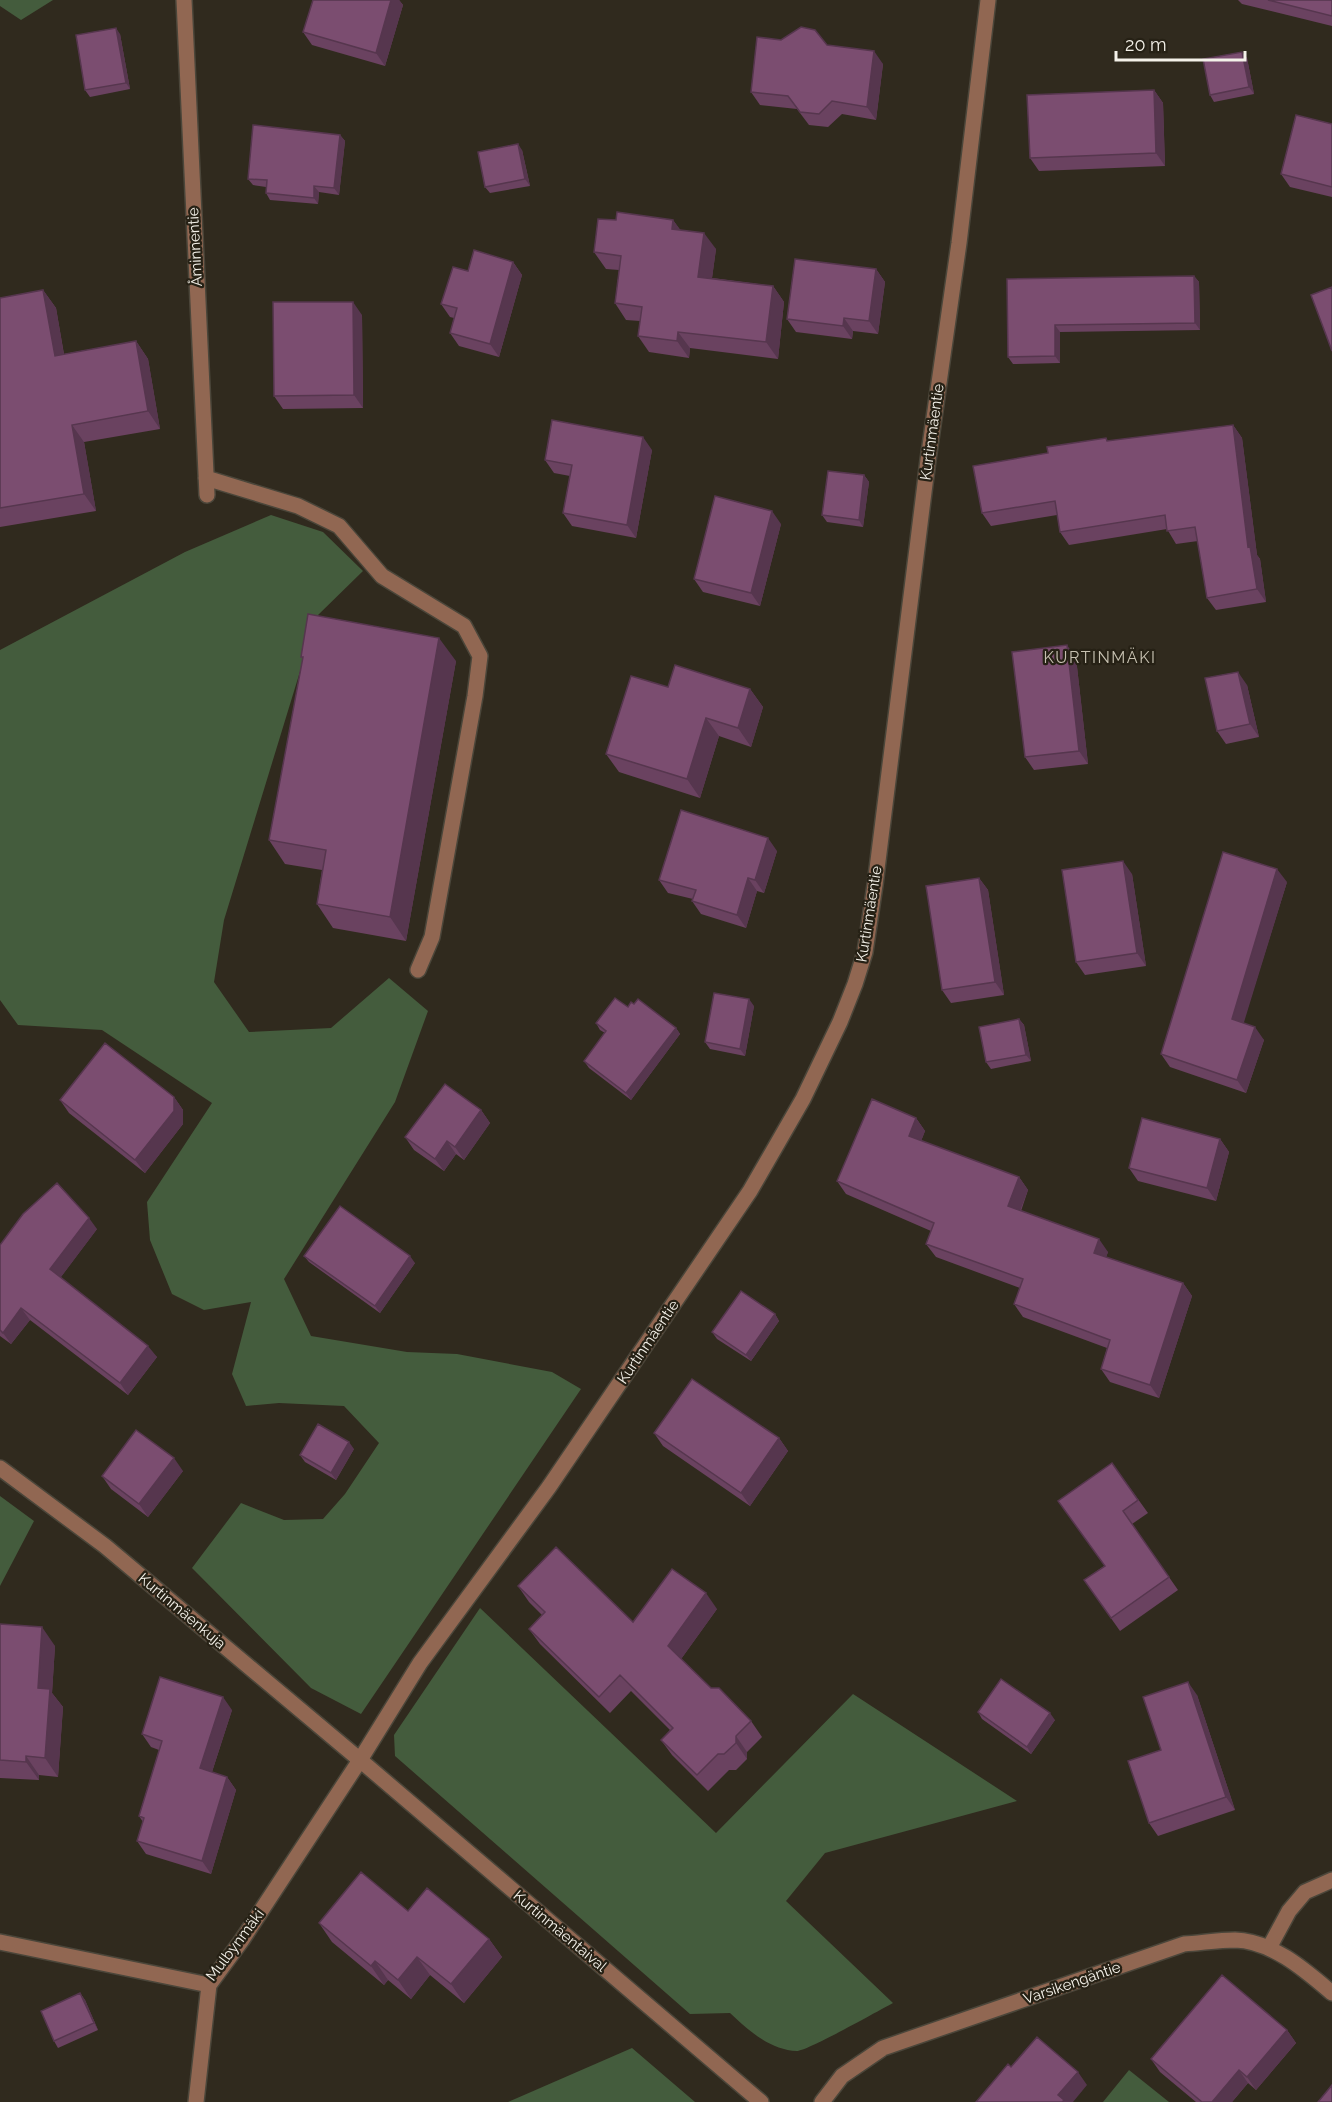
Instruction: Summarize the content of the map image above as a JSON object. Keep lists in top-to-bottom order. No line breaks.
{"streets":{"street":["Åminnentie","Kurtinmäentie","Kurtinmäenkuja","Kurtinmäentaival","Mulbynmäki","Varsikengäntie"]},"crossings":[["Kurtinmäentie","Kurtinmäenkuja"],["Kurtinmäentie","Kurtinmäentaival"],["Kurtinmäentie","Mulbynmäki"],["Kurtinmäenkuja","Kurtinmäentaival"],["Kurtinmäenkuja","Mulbynmäki"],["Kurtinmäentaival","Mulbynmäki"]],"districts":["KURTINMÄKI"],"scale_bar":"20 m"}
